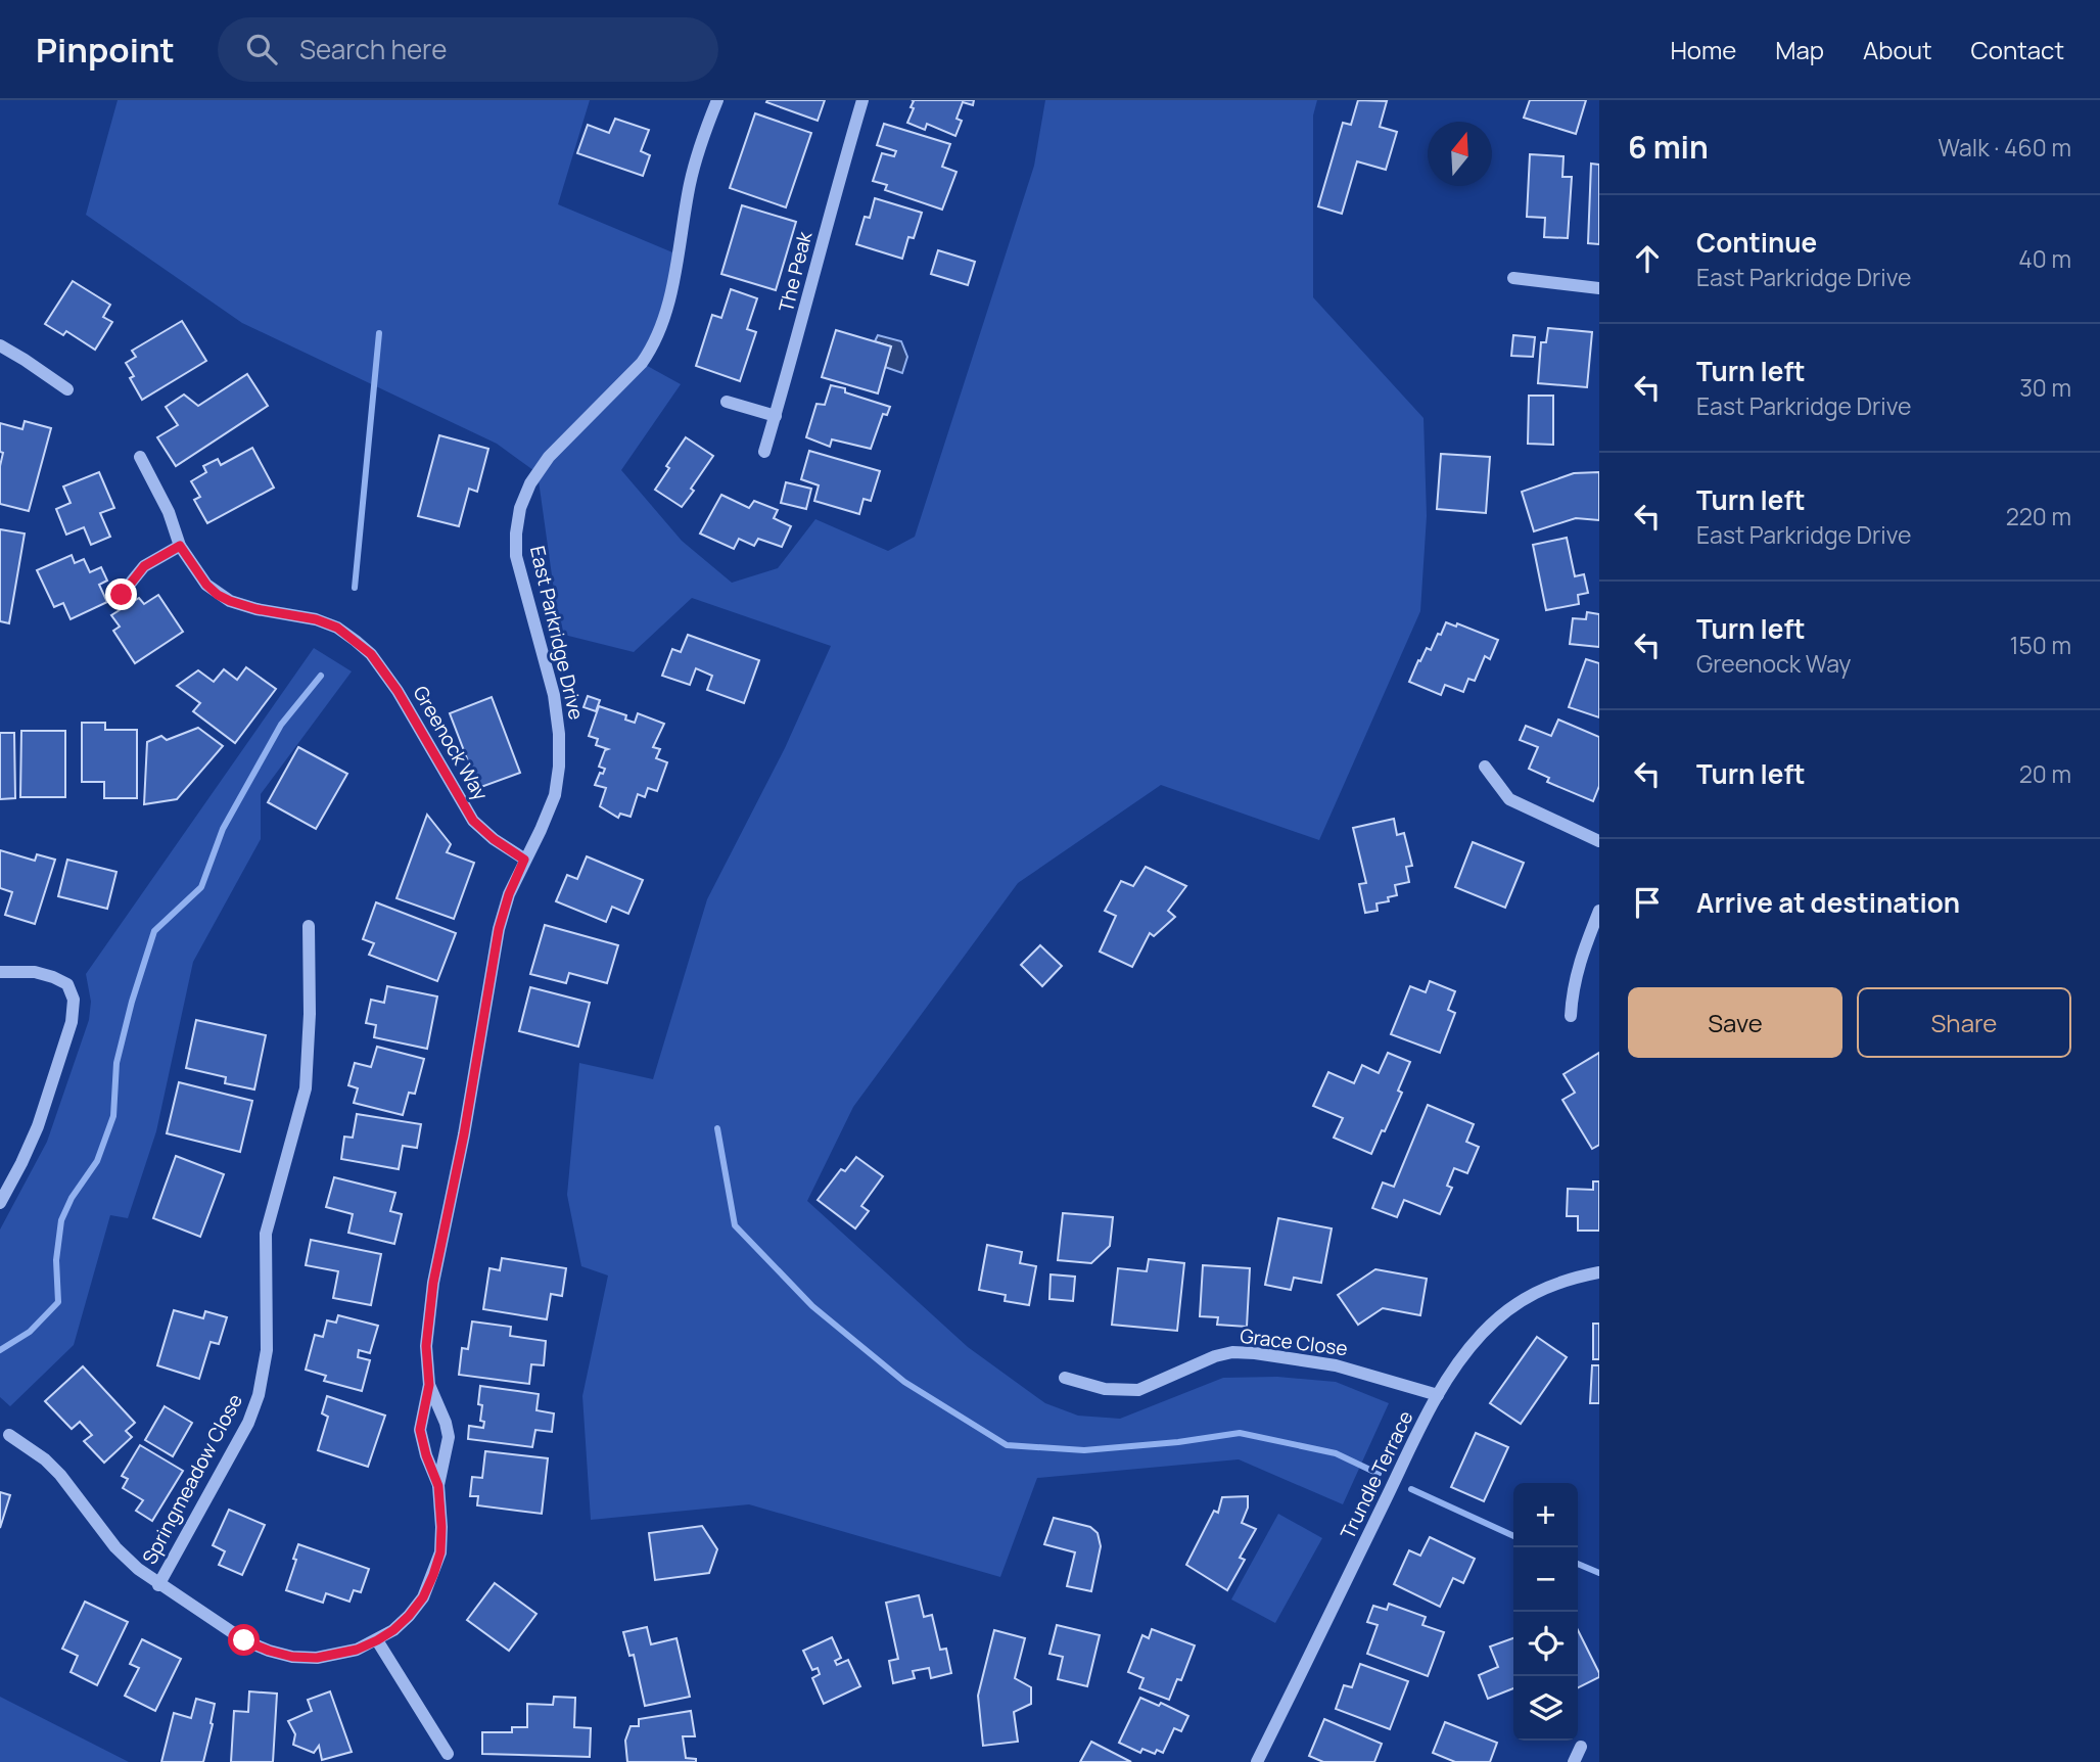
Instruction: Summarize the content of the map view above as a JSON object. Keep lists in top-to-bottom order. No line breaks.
{"streets":{"street":["The Peak","East Parkridge Drive","Greenock Way","Grace Close","Trundle Terrace","Springmeadow Close"]},"crossings":[["East Parkridge Drive","Greenock Way"],["East Parkridge Drive","Springmeadow Close"],["Grace Close","Trundle Terrace"]],"north":"top","page":{"header":"Pinpoint","search":"Search here","nav":["Home","Map","About","Contact"],"heading":["6 min","Walk · 460 m"],"list":[["Continue","East Parkridge Drive","40 m"],["Turn left","East Parkridge Drive","30 m"],["Turn left","East Parkridge Drive","220 m"],["Turn left","Greenock Way","150 m"],["Turn left","20 m"],"Arrive at destination"],"buttons":["Save","Share"],"map_buttons":["+","−"]}}
